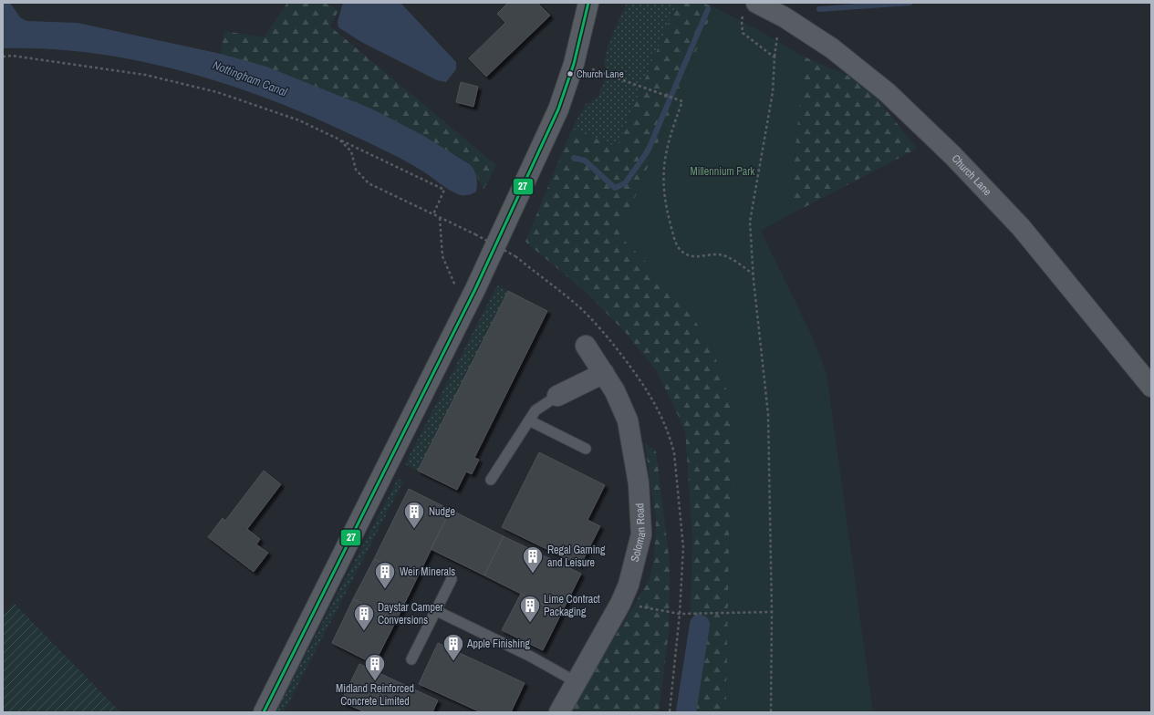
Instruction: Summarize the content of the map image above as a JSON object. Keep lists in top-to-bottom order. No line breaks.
{"streets":{"street":["Church Lane","Soloman Road"]},"water":["Nottingham Canal"],"parks":["Millennium Park"],"places":{"other":["Church Lane"],"building":["Nudge","Regal Gaming and Leisure","Weir Minerals","Lime Contract Packaging","Daystar Camper Conversions","Apple Finishing","Midland Reinforced Concrete Limited"]},"lines":["transit line 27"]}
